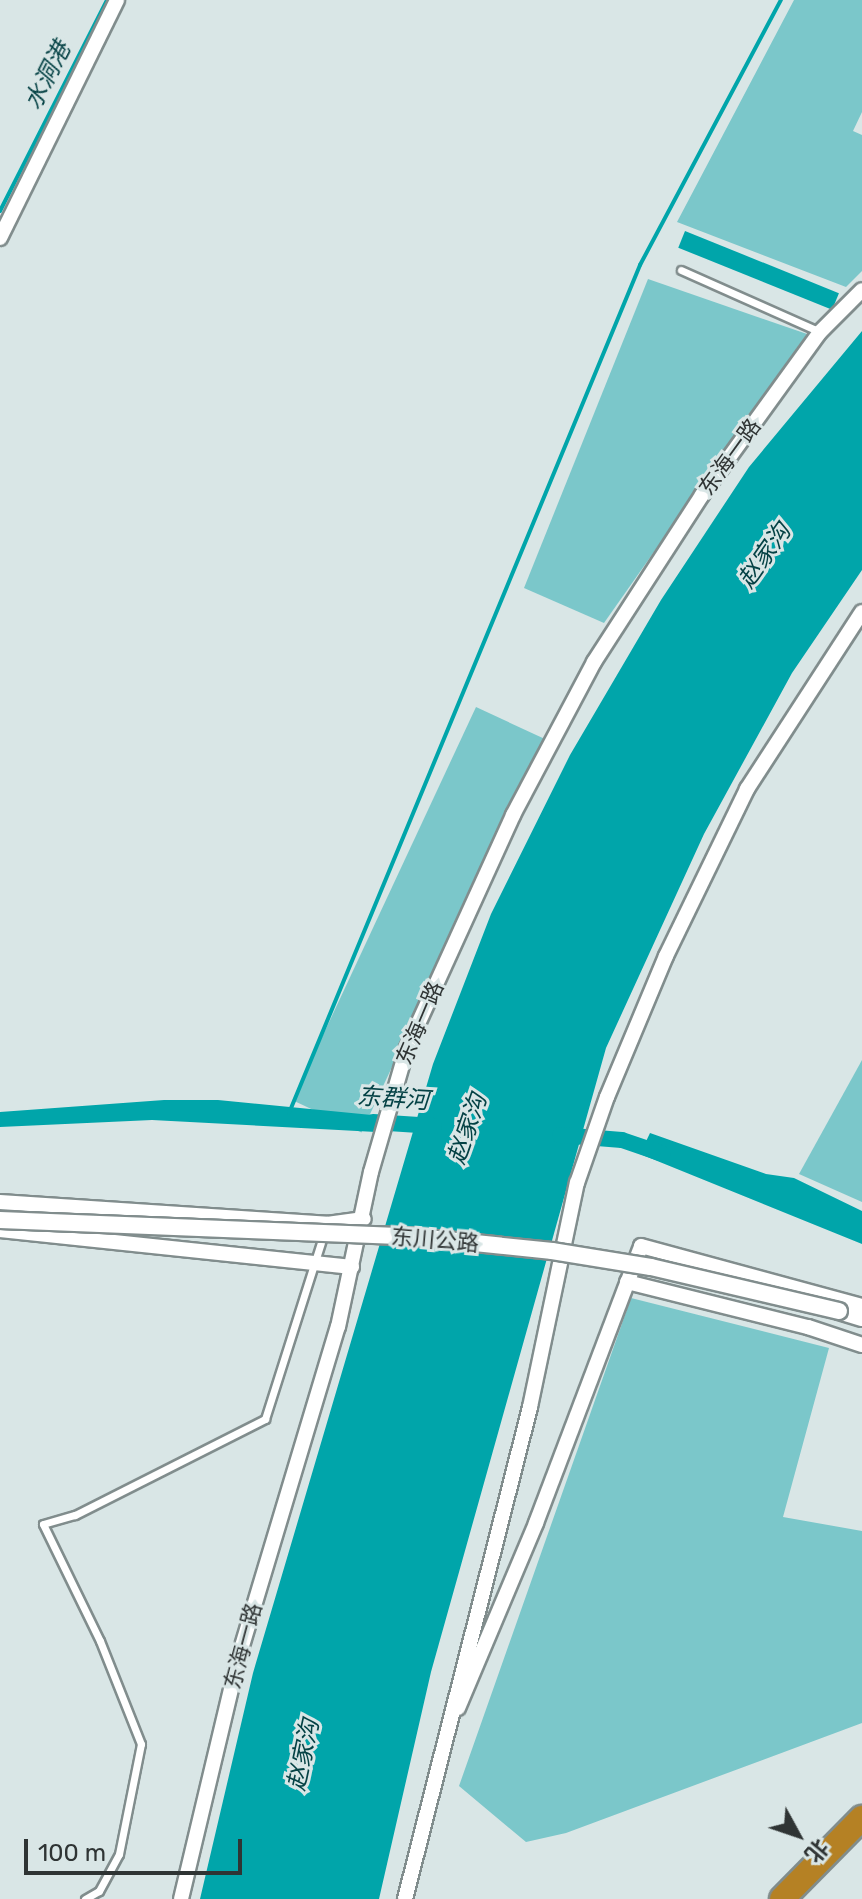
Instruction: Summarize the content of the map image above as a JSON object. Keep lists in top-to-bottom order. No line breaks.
{"streets":{"street":["东海一路","东川公路"]},"water":["水洞港","赵家沟","东群河"],"scale_bar":"100 m","north":"bottom right"}
